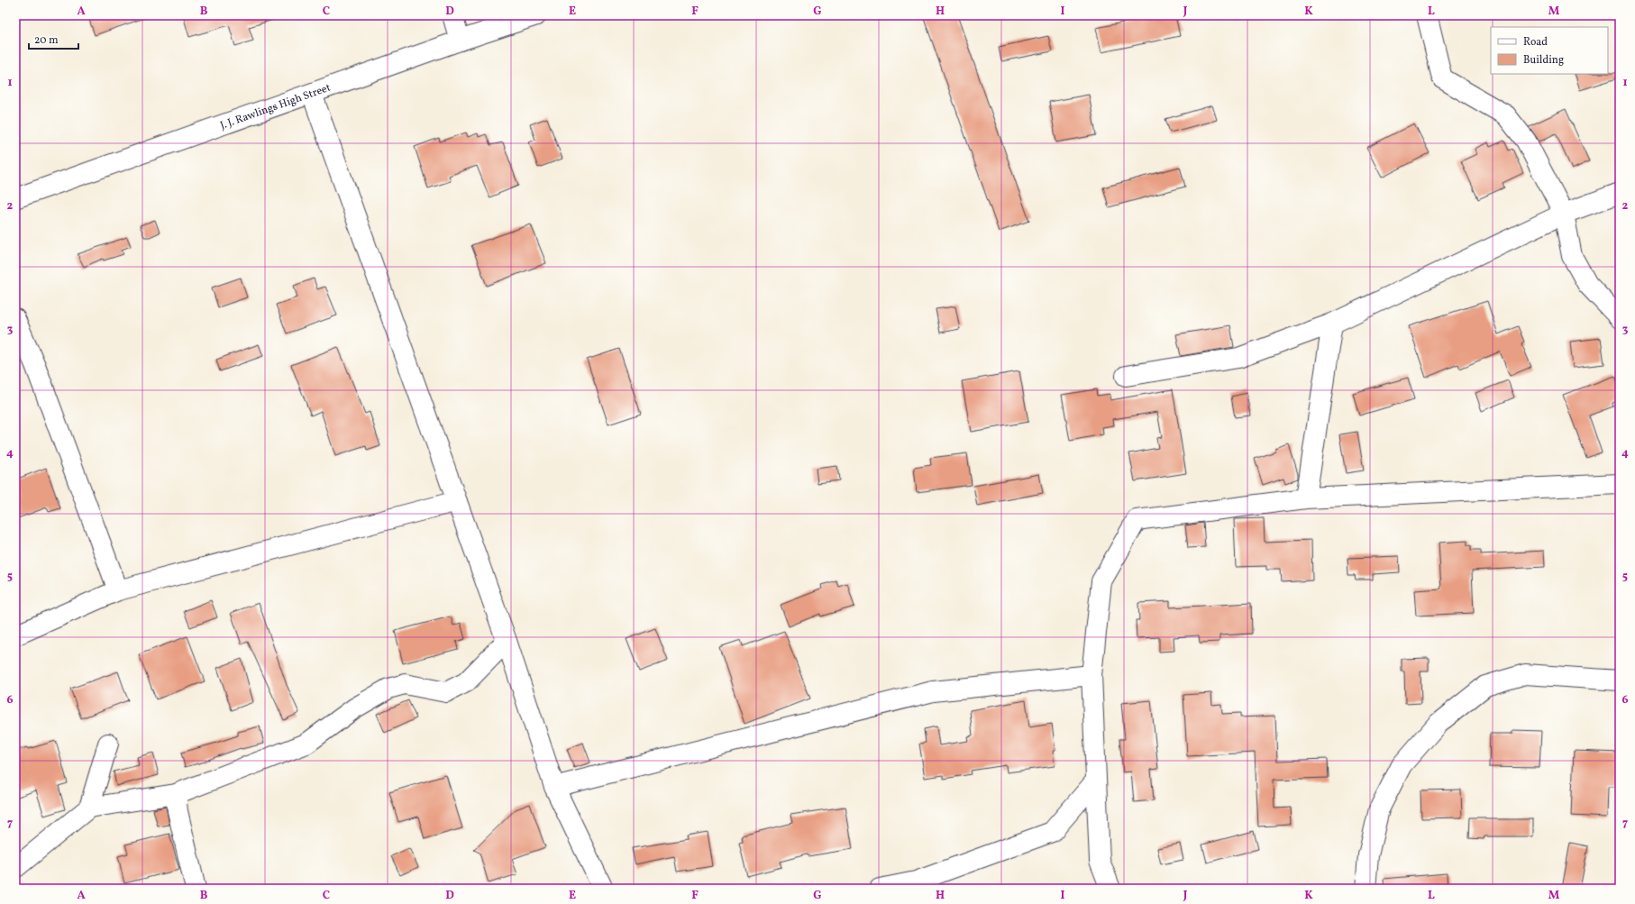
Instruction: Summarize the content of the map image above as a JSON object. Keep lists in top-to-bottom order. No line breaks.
{"streets":{"street":["J. J. Rawlings High Street"]},"legend":["Road","Building"],"scale_bar":"20 m","grid":{"columns":["A","B","C","D","E","F","G","H","I","J","K","L","M"],"rows":["1","2","3","4","5","6","7"]}}
